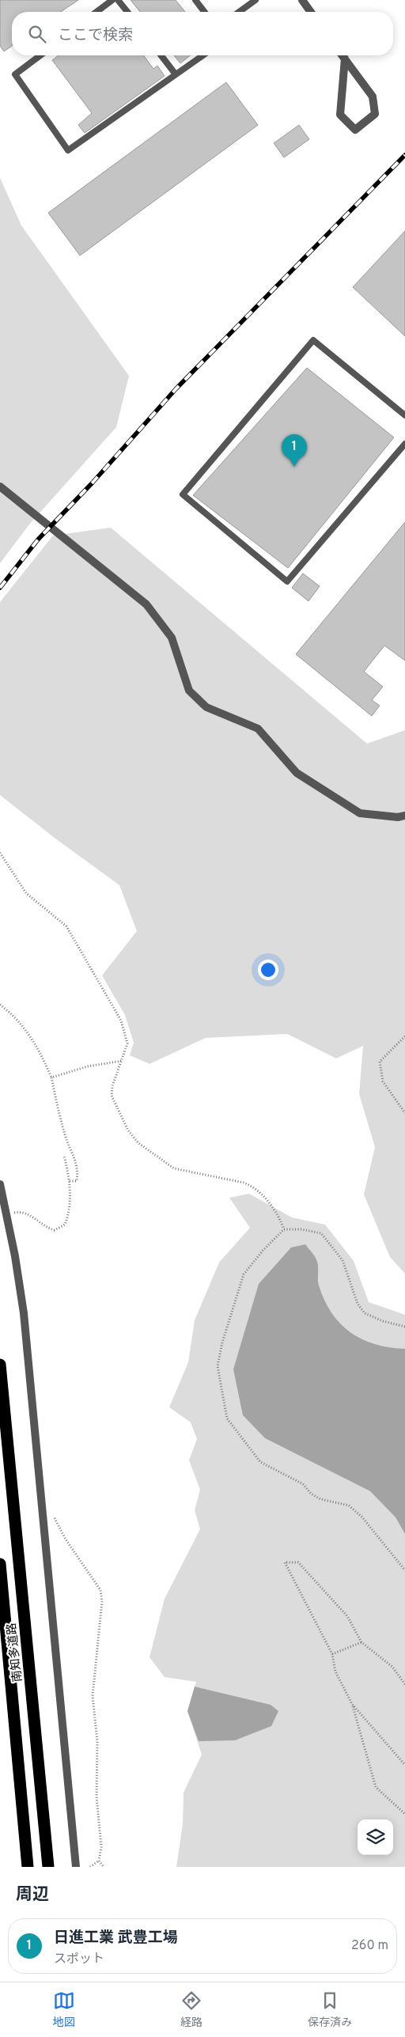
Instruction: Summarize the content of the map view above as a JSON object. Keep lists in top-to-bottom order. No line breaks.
{"streets":{"highway":["南知多道路"]},"page":{"search":"ここで検索","pins":"1","heading":"周辺","list":[{"mark":"1","name":"日進工業 武豊工場","note":"スポット","value":"260 m"}],"nav":["地図","経路","保存済み"]}}
